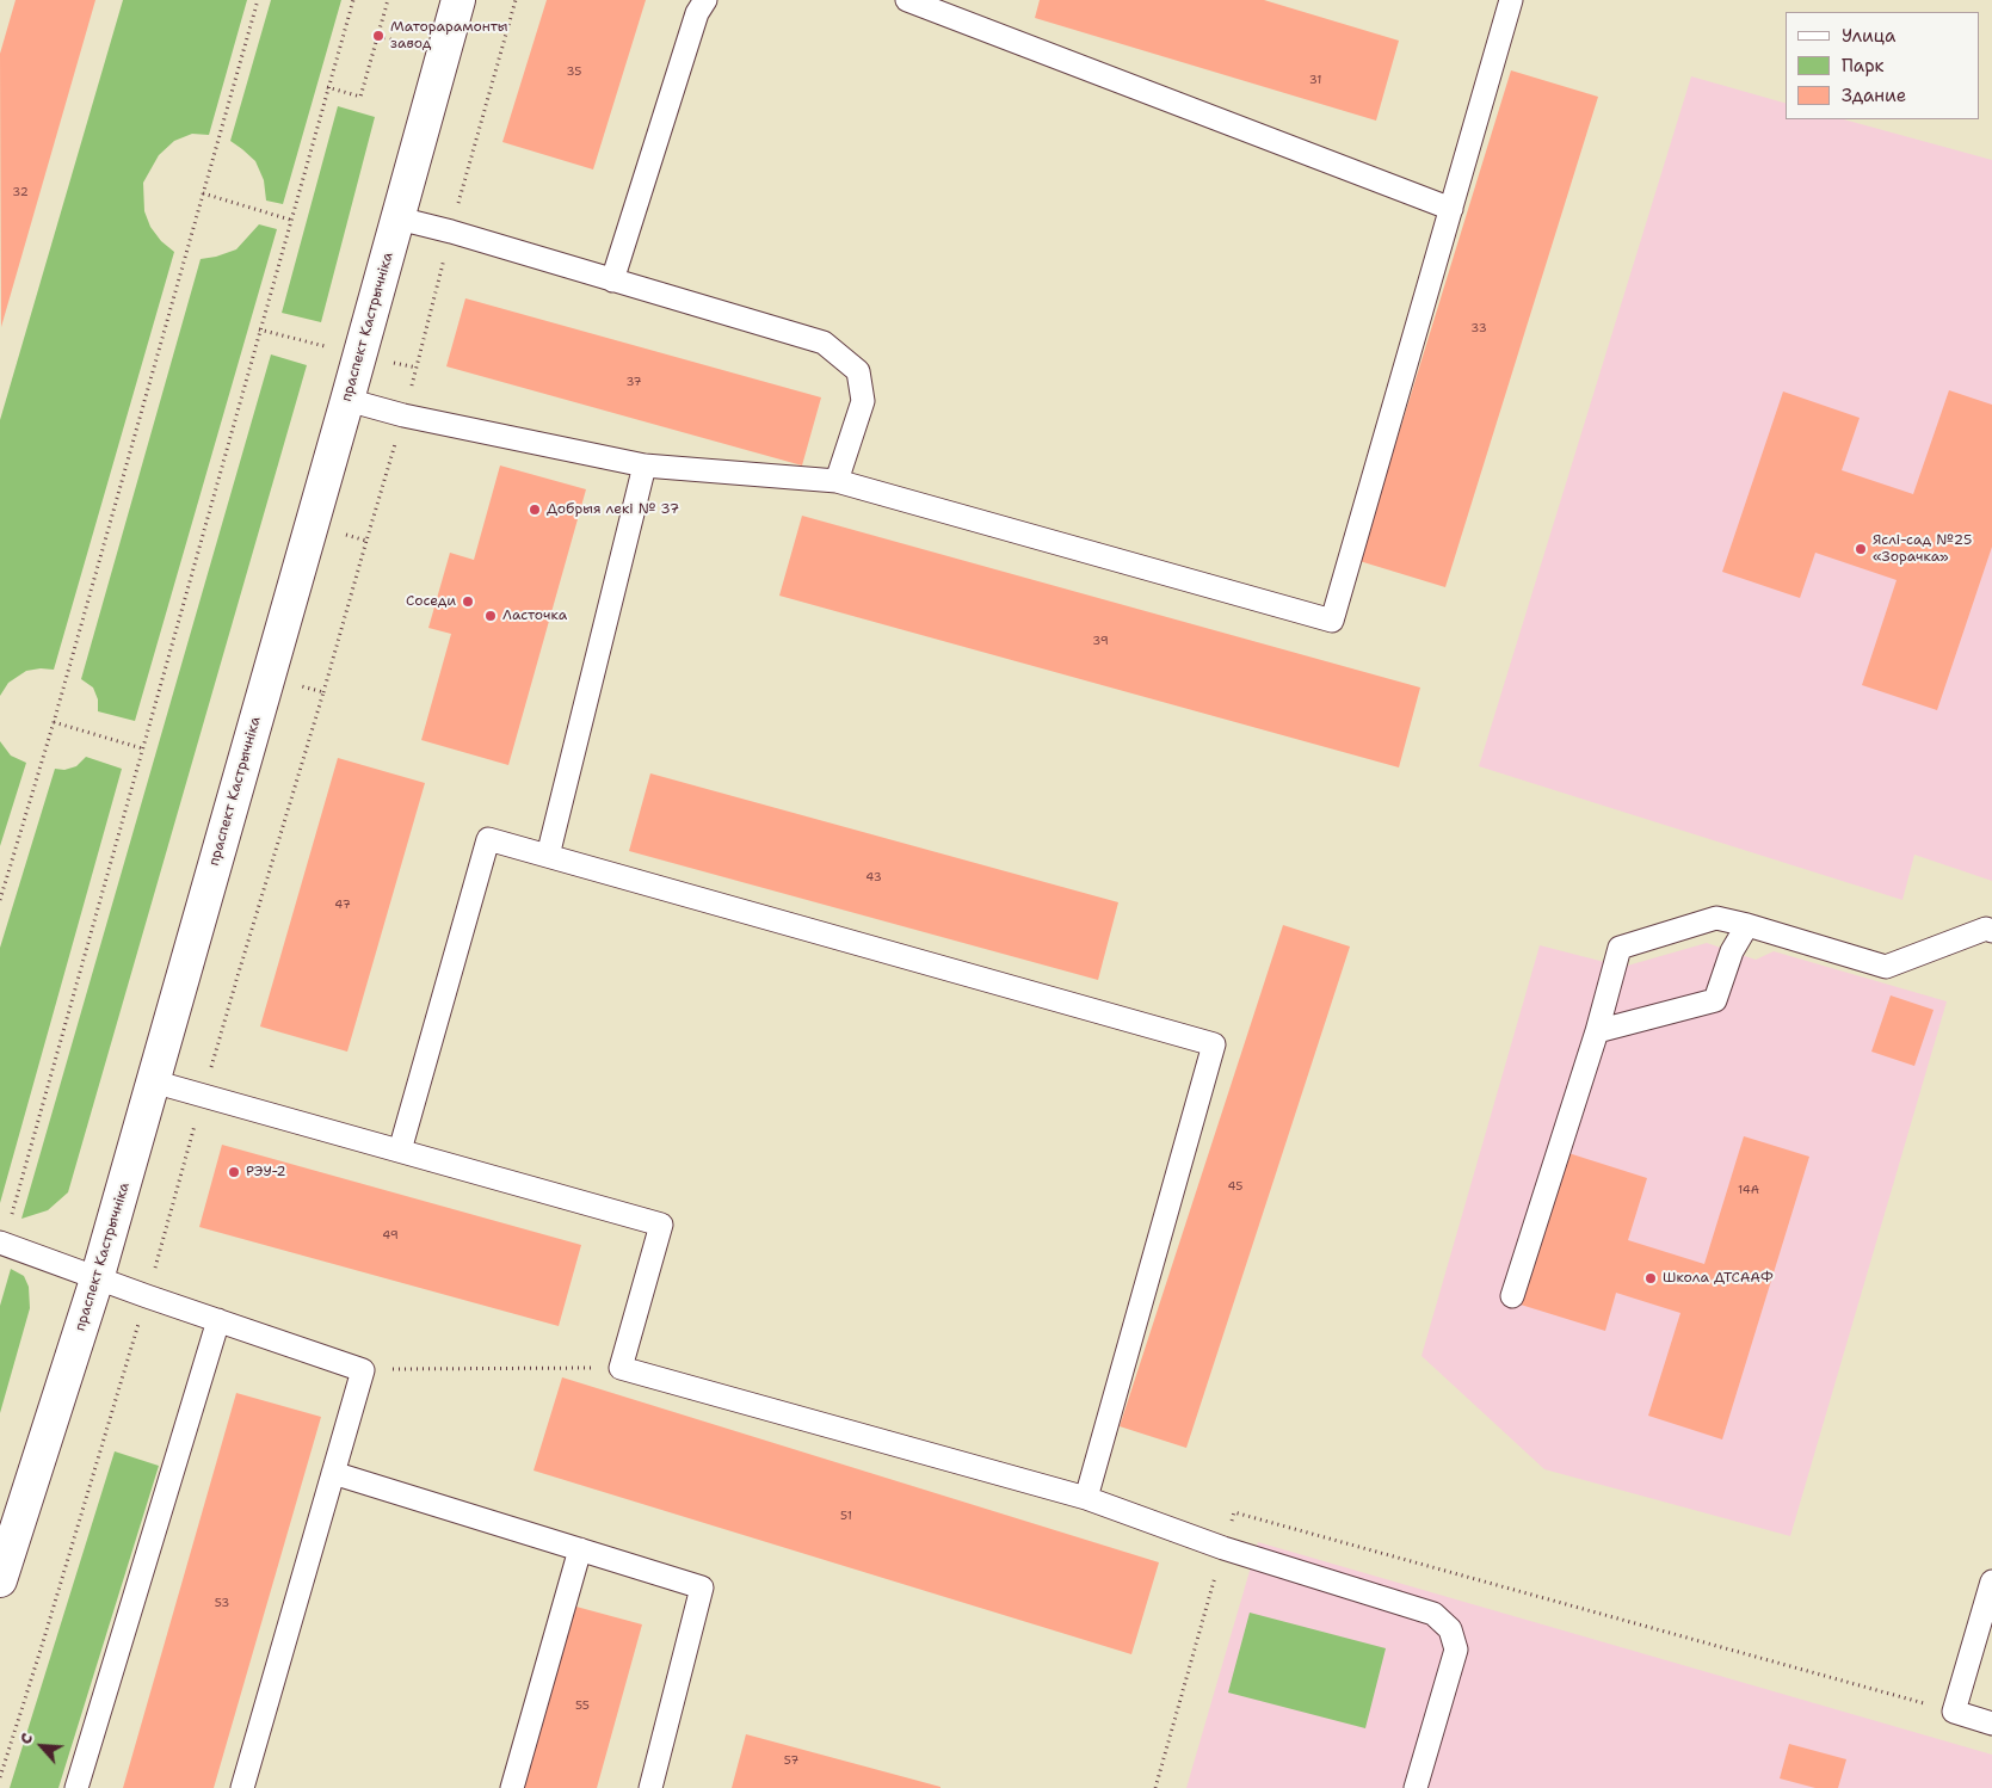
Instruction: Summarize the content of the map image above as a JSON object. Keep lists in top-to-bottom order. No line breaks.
{"streets":{"main road":["праспект Кастрычніка"]},"places":["Маторарамонты завод","Добрыя лекі № 37","Яслі-сад №25 «Зорачка»","Соседи","Ласточка","РЭУ-2","Школа ДТСААФ"],"house_numbers":["35","31","32","33","37","39","43","47","45","14А","49","51","53","55","57"],"legend":["Улица","Парк","Здание"],"north":"top left"}
